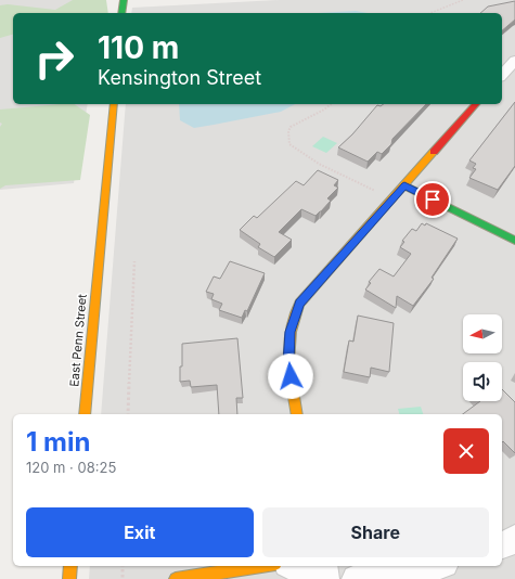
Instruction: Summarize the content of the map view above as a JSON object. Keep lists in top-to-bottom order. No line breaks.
{"streets":{"street":["East Penn Street"]},"north":"left","page":{"turn":["110 m","Kensington Street"],"heading":["1 min","120 m · 08:25"],"buttons":["Exit","Share"]}}
